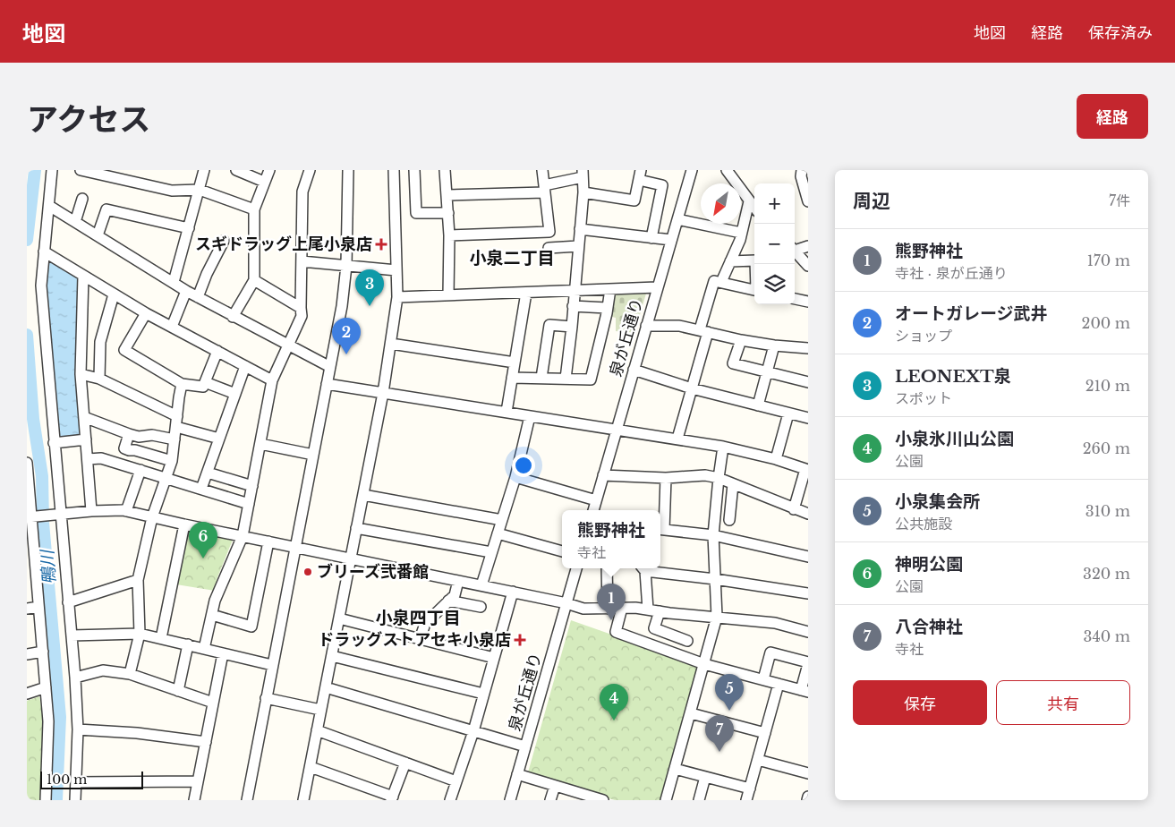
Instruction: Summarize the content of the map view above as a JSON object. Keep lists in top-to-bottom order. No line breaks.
{"streets":{"street":["泉が丘通り"]},"districts":["小泉二丁目","小泉四丁目"],"water":["鴨川"],"places":{"health":["スギドラッグ上尾小泉店","ドラッグストアセキ小泉店"],"other":["ブリーズ弐番館"]},"scale_bar":"100 m","north":"bottom left","page":{"header":"地図","nav":["地図","経路","保存済み"],"title":"アクセス","buttons":["経路",["保存","共有"]],"heading":["周辺","7件"],"map_buttons":["+","−"],"list":[{"mark":"1","name":"熊野神社","note":"寺社 · 泉が丘通り","value":"170 m"},{"mark":"2","name":"オートガレージ武井","note":"ショップ","value":"200 m"},{"mark":"3","name":"LEONEXT泉","note":"スポット","value":"210 m"},{"mark":"4","name":"小泉氷川山公園","note":"公園","value":"260 m"},{"mark":"5","name":"小泉集会所","note":"公共施設","value":"310 m"},{"mark":"6","name":"神明公園","note":"公園","value":"320 m"},{"mark":"7","name":"八合神社","note":"寺社","value":"340 m"}],"pins":["3","2","6","1","5","4","7"],"popup":["熊野神社","寺社"],"scale":"100 m"}}
